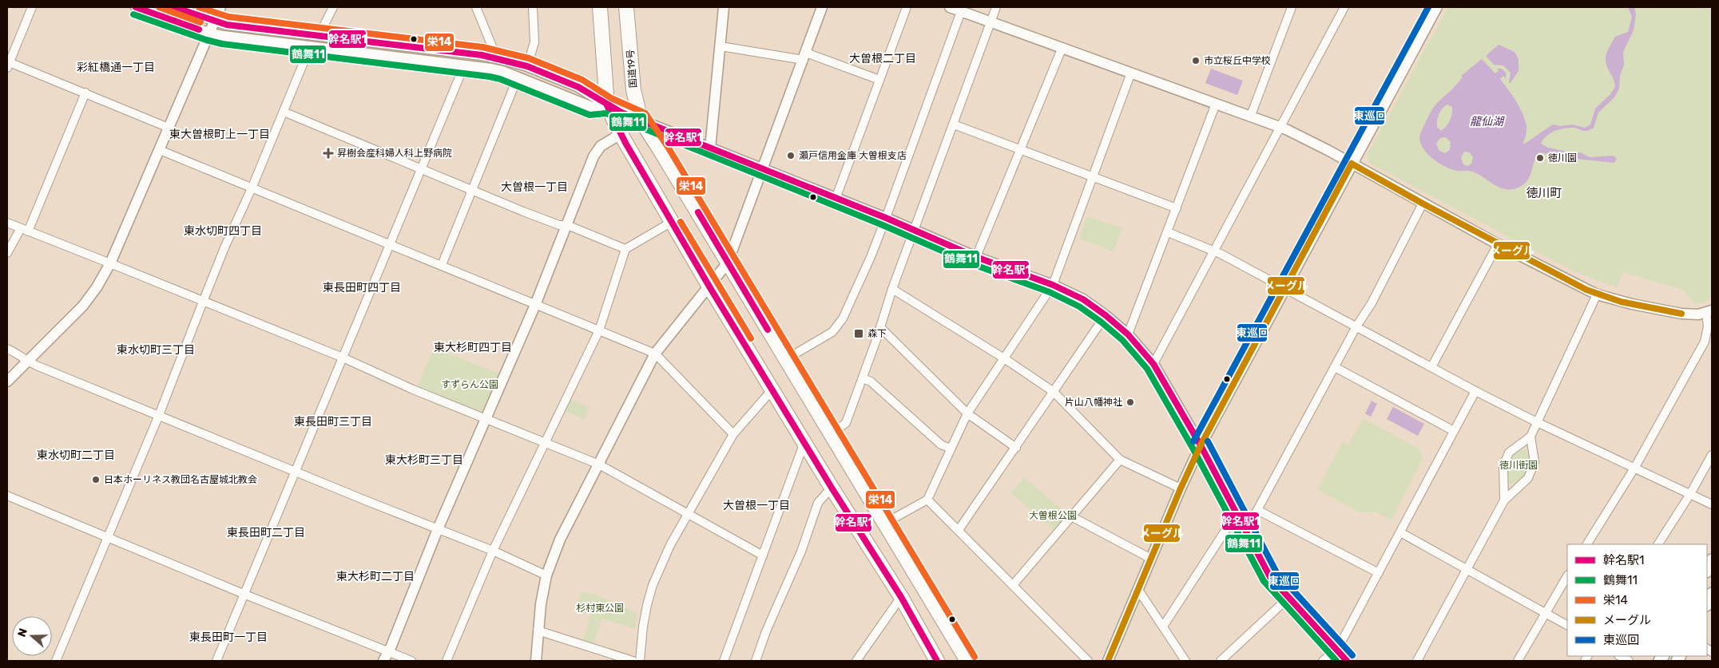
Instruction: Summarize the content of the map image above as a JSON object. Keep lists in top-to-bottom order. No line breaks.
{"streets":{"highway":["国道19号"]},"districts":["大曽根二丁目","彩紅橋通一丁目","東大曽根町上一丁目","大曽根一丁目","徳川町","東水切町四丁目","東長田町四丁目","東大杉町四丁目","東水切町三丁目","東長田町三丁目","東水切町二丁目","東大杉町三丁目","大曽根一丁目","東長田町二丁目","東大杉町二丁目","東長田町一丁目"],"water":["龍仙湖"],"parks":["すずらん公園","徳川街園","大曽根公園","杉村東公園"],"places":{"other":["市立桜丘中学校","瀬戸信用金庫 大曽根支店","徳川園","片山八幡神社","日本ホーリネス教団名古屋城北教会"],"health":["昇樹会産科婦人科上野病院"],"transit":["森下"]},"lines":["transit line 幹名駅1","transit line 栄14","transit line 東巡回","transit line 鶴舞11","transit line メーグル"],"legend":["幹名駅1","鶴舞11","栄14","メーグル","東巡回"],"north":"left"}
